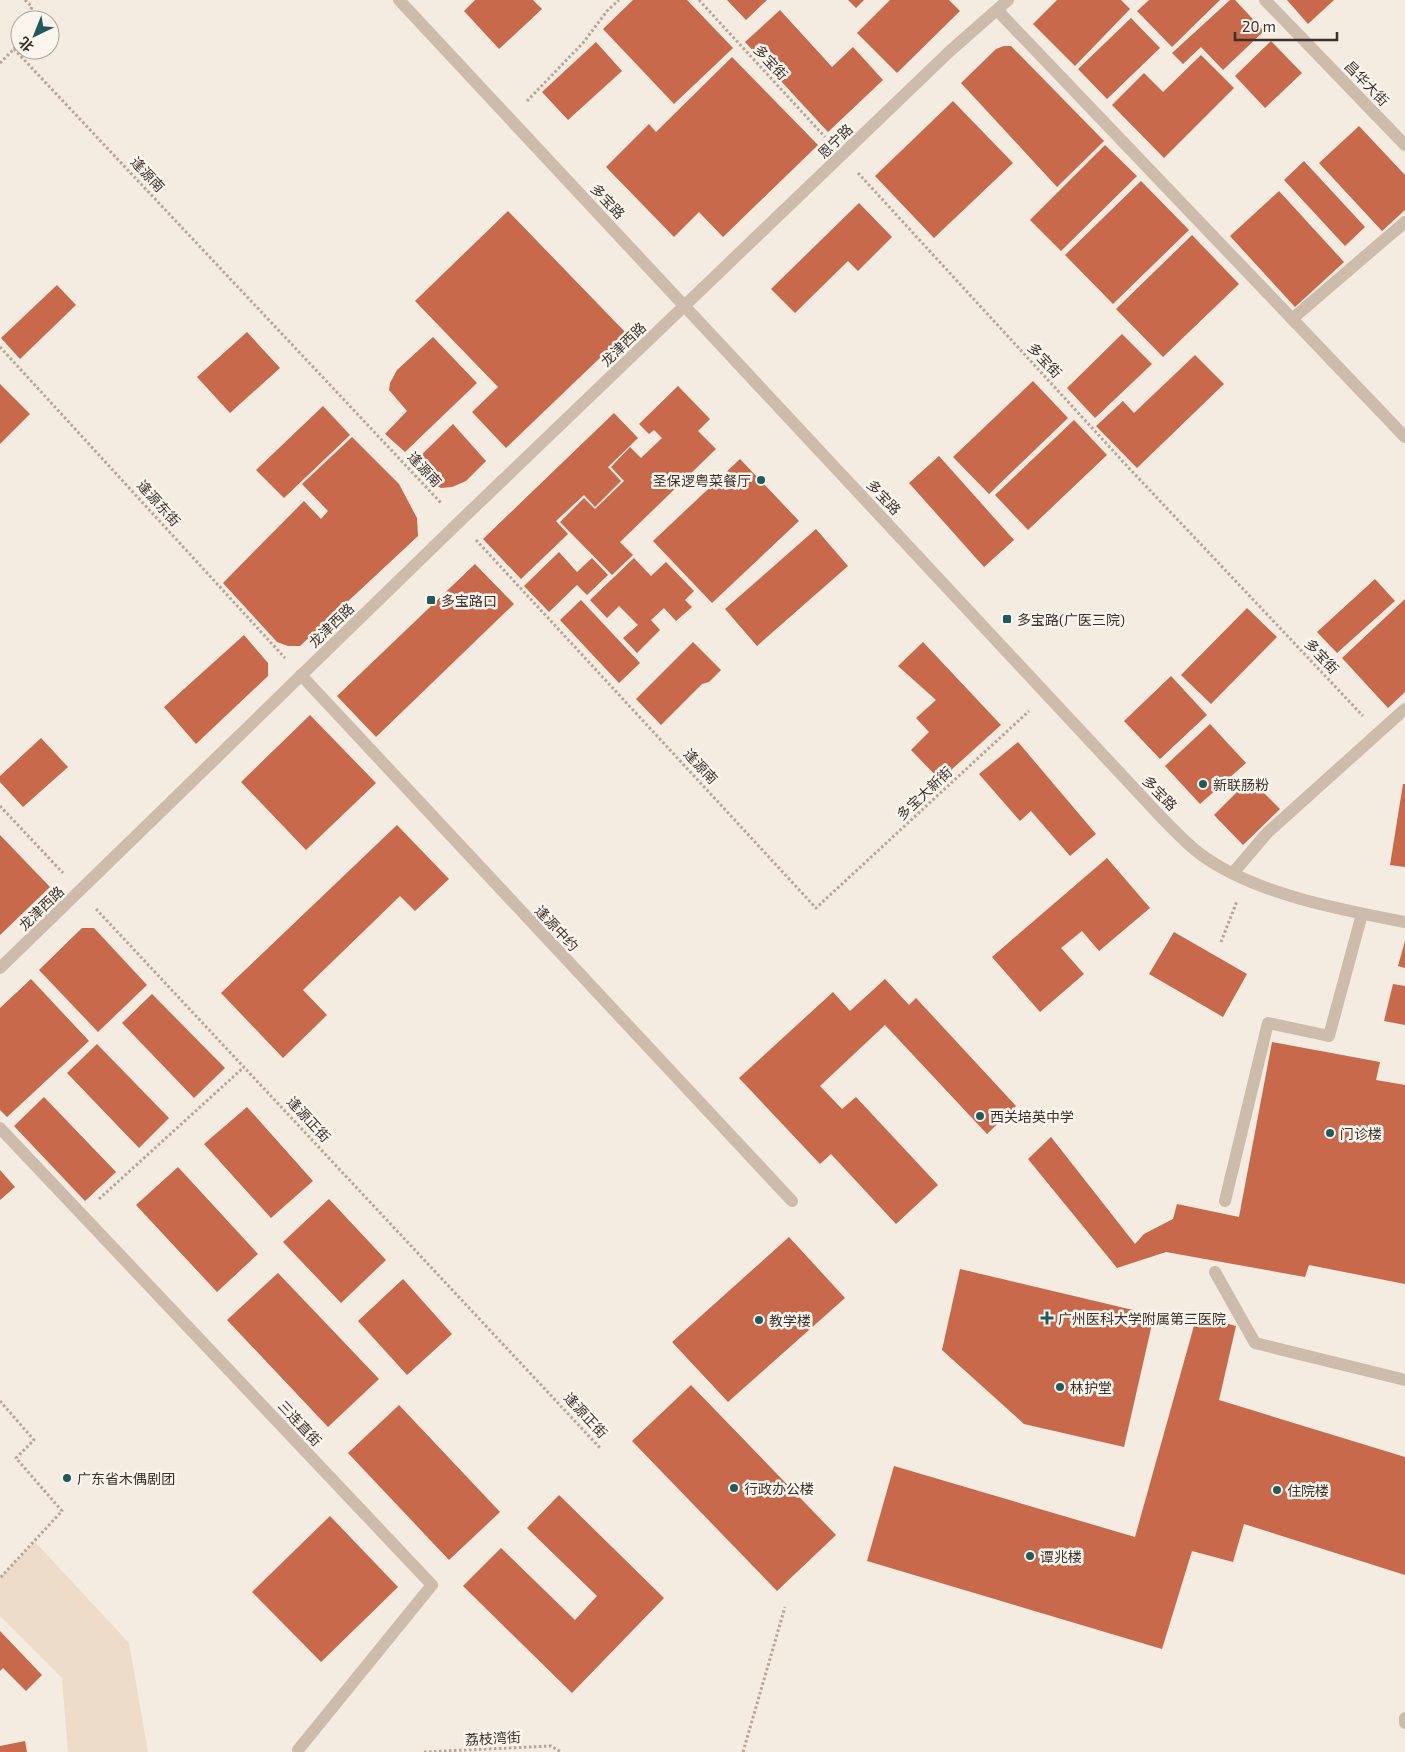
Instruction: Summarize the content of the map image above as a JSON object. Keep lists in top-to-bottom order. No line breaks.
{"streets":{"street":["昌华大街","恩宁路","多宝路","龙津西路","逢源中约","三连直街"],"path":["多宝街","逢源南","逢源东街","多宝大新街","逢源正街","荔枝湾街"]},"crossings":[["多宝街","恩宁路"],["恩宁路","多宝路"],["恩宁路","龙津西路"],["逢源南","龙津西路"],["逢源南","多宝大新街"],["多宝路","龙津西路"],["多宝路","多宝大新街"],["龙津西路","逢源东街"],["龙津西路","逢源中约"],["龙津西路","逢源正街"],["逢源东街","逢源中约"]],"places":{"other":["圣保逻粤菜餐厅","新联肠粉","西关培英中学","门诊楼","教学楼","林护堂","广东省木偶剧团","行政办公楼","住院楼","谭兆楼"],"transit":["多宝路口","多宝路(广医三院)"],"health":["广州医科大学附属第三医院"]},"scale_bar":"20 m","north":"bottom left"}
